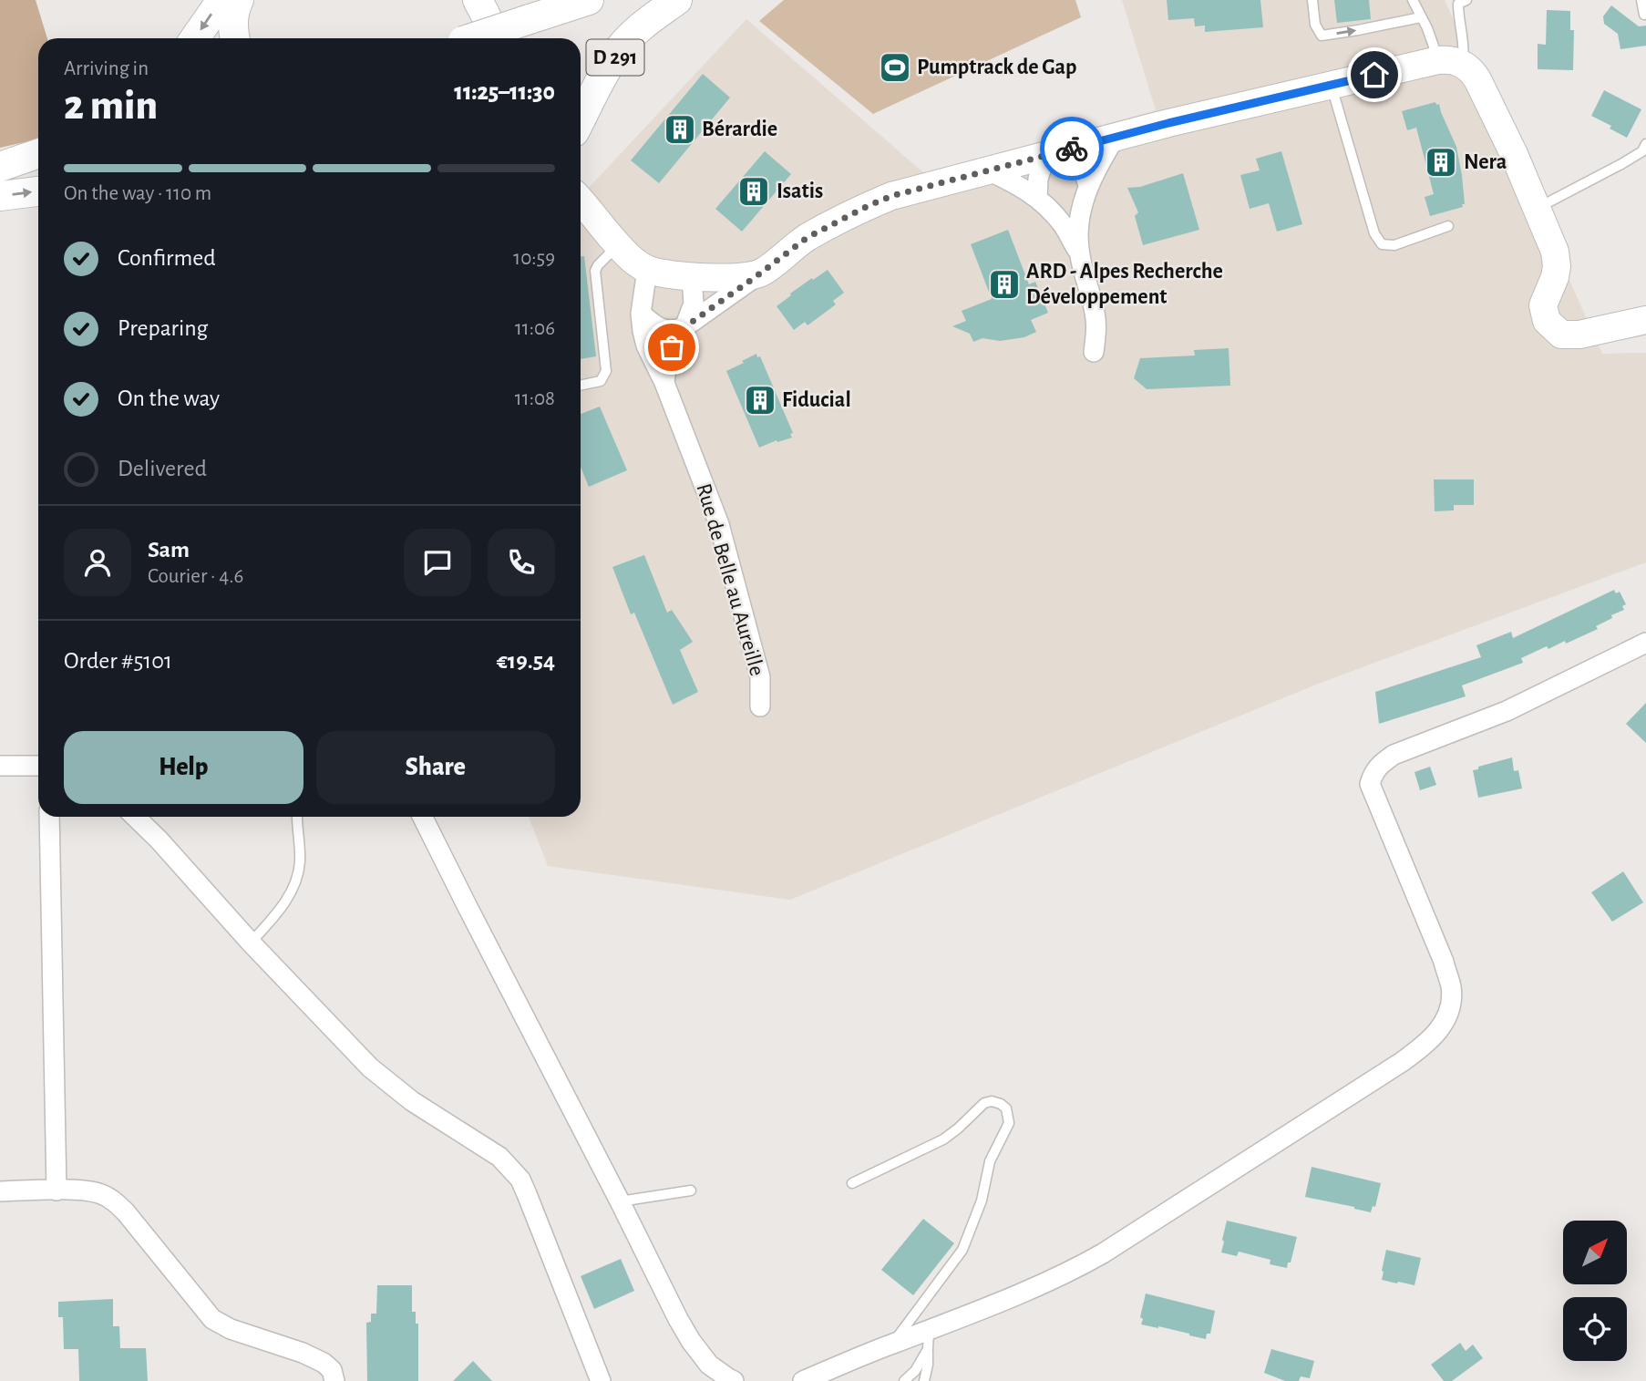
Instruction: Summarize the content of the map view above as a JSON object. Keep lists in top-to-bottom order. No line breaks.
{"streets":{"main road":["D 291"],"street":["Rue de Belle au Aureille"]},"places":{"sports":["Pumptrack de Gap"],"building":["Bérardie","Nera","Isatis","ARD - Alpes Recherche Développement","Fiducial"]},"north":"top right","page":{"heading":["2 min","Arriving in","11:25–11:30"],"panel":["Sam","Courier · 4.6","Order #5101","€19.54"],"bar":"On the way · 110 m","list":[["Confirmed","10:59"],["Preparing","11:06"],["On the way","11:08"],"Delivered"],"buttons":["Help","Share"]}}
